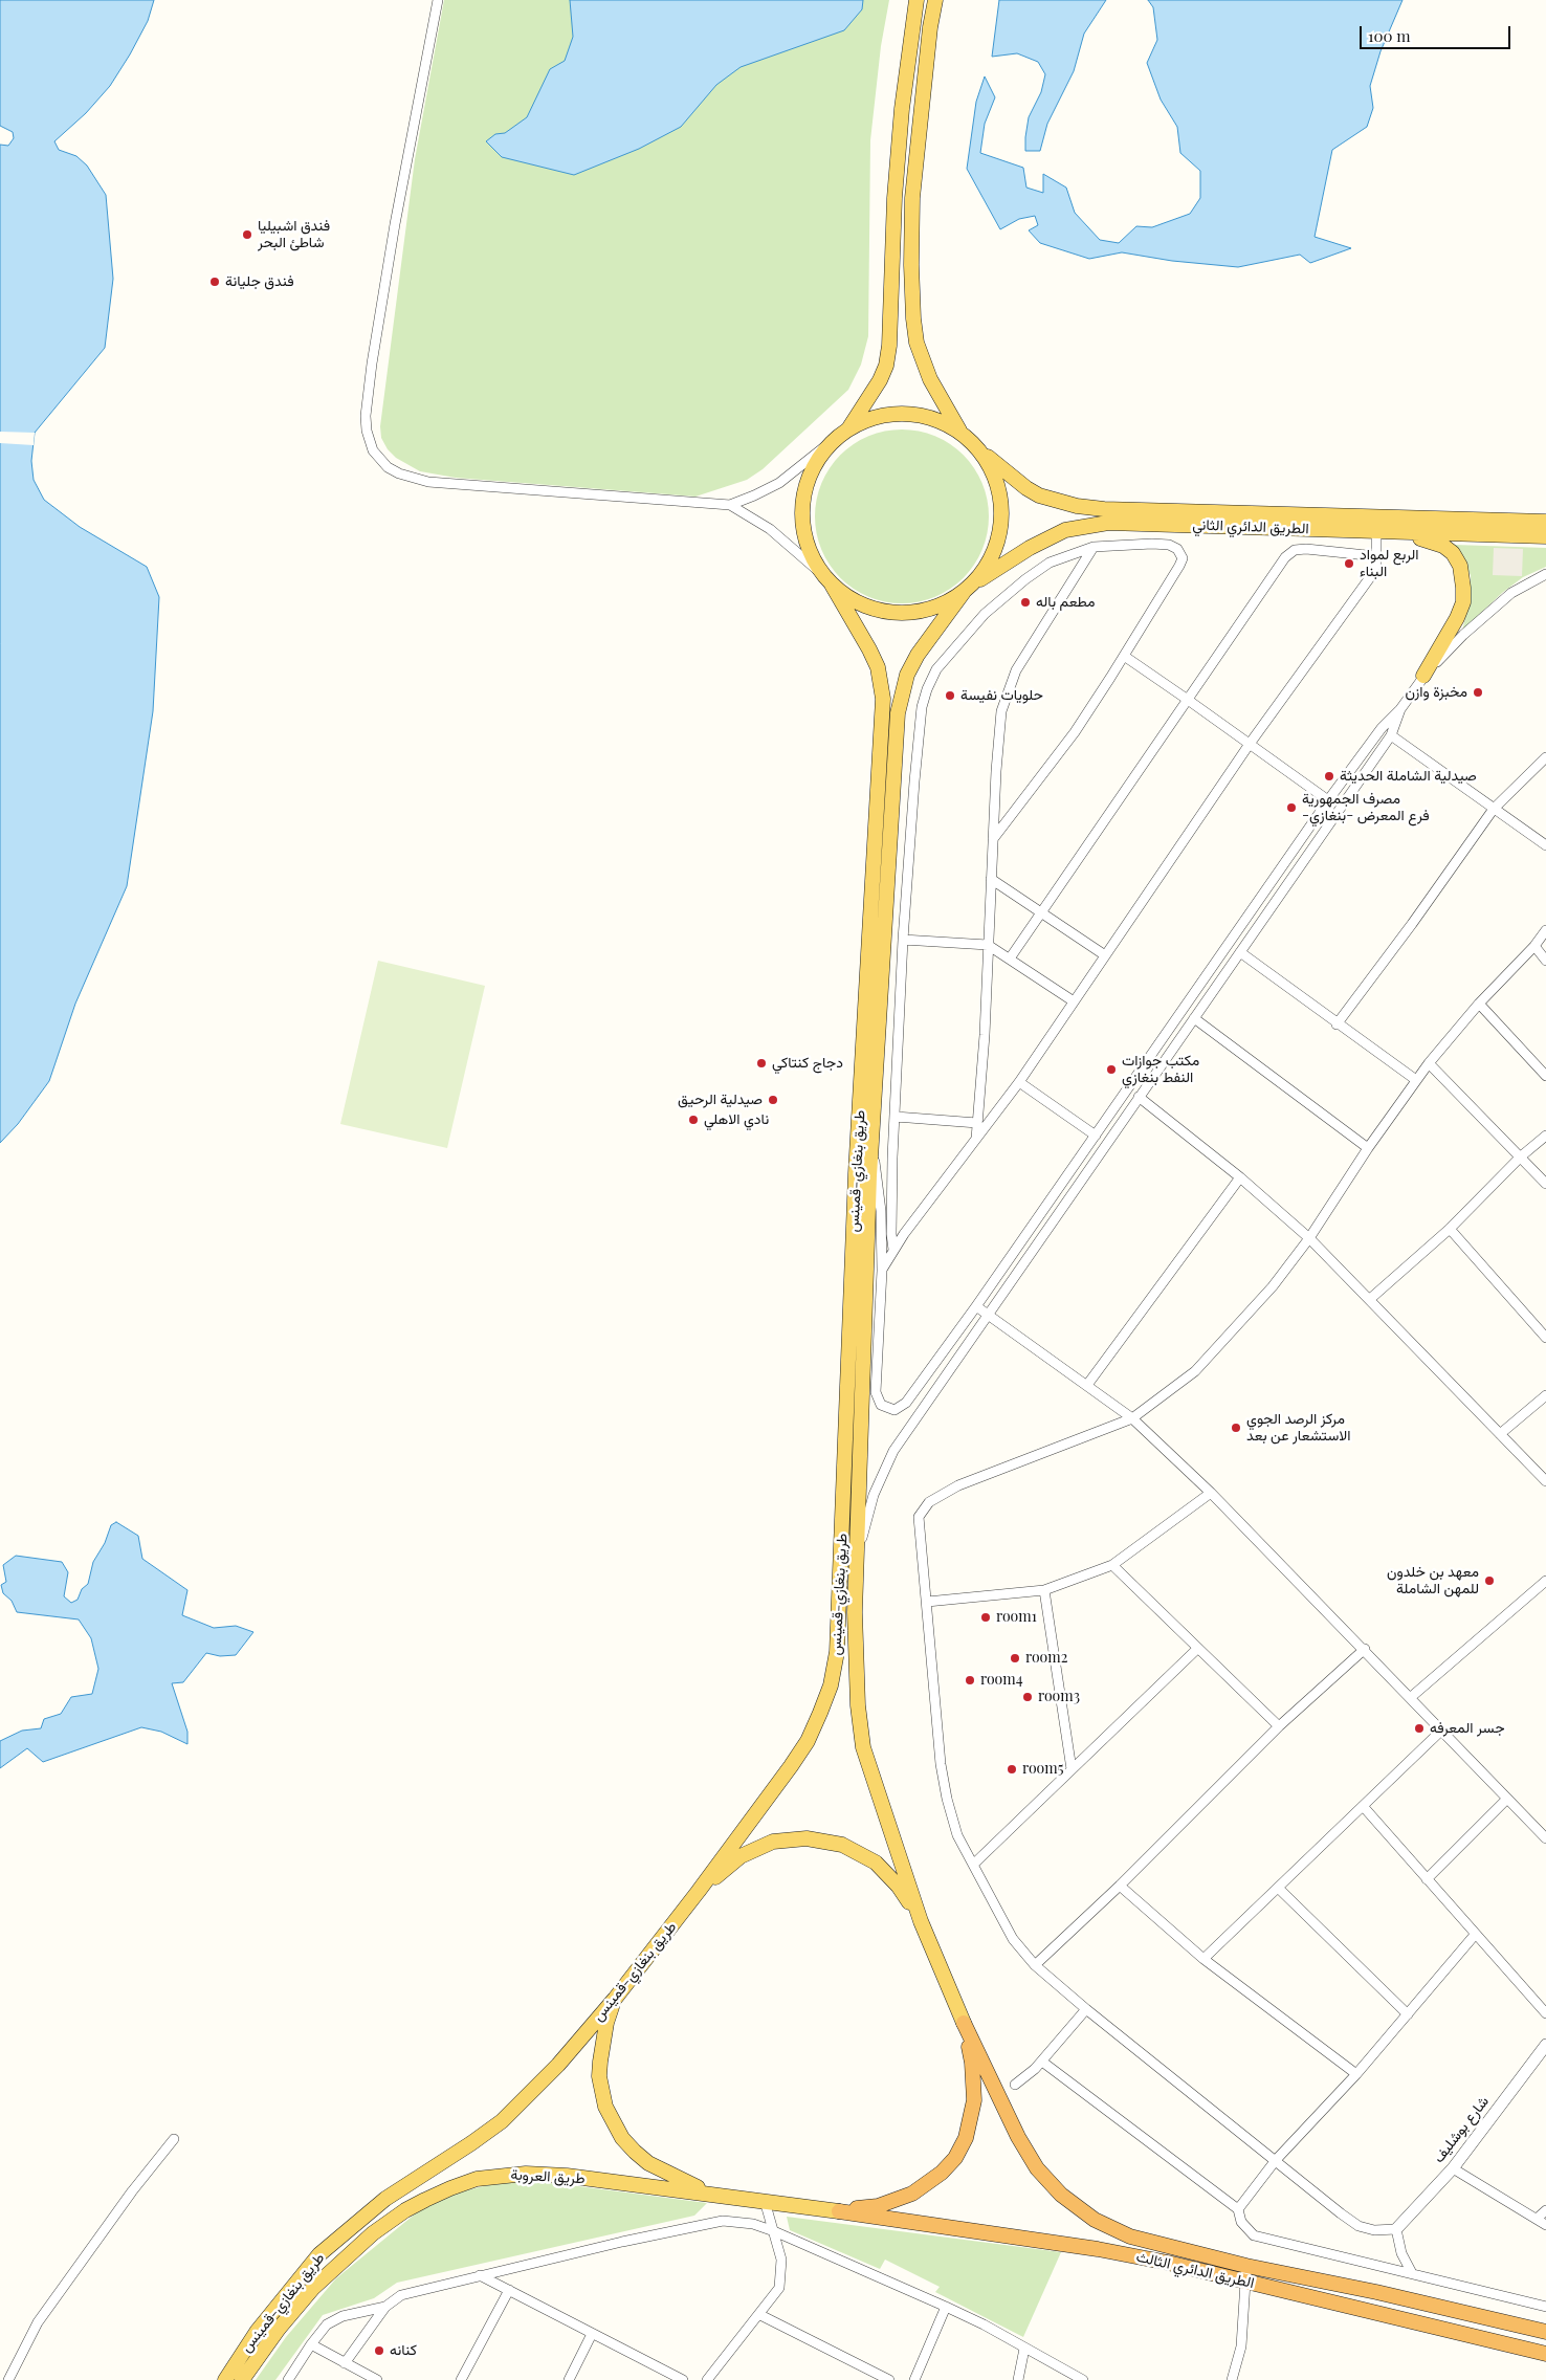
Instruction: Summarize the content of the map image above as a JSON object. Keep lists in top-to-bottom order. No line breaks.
{"streets":{"highway":["الطريق الدائري الثالث"],"main road":["الطريق الدائري الثاني","طريق بنغازي-قمينس","طريق العروبة"],"street":["شارع بوشليف"]},"crossings":[["طريق العروبة","الطريق الدائري الثالث"]],"places":["فندق اشبيليا شاطئ البحر","فندق جليانة","الربع لمواد البناء","مطعم باله","مخبزة وازن","حلويات نفيسة","صيدلية الشاملة الحديثة","مصرف الجمهورية -فرع المعرض -بنغازي","دجاج كنتاكي","مكتب جوازات النفط بنغازي","صيدلية الرحيق","نادي الاهلي","مركز الرصد الجوي الاستشعار عن بعد","معهد بن خلدون للمهن الشاملة","room1","room2","room4","room3","جسر المعرفه","room5","كنانه"],"scale_bar":"100 m"}
